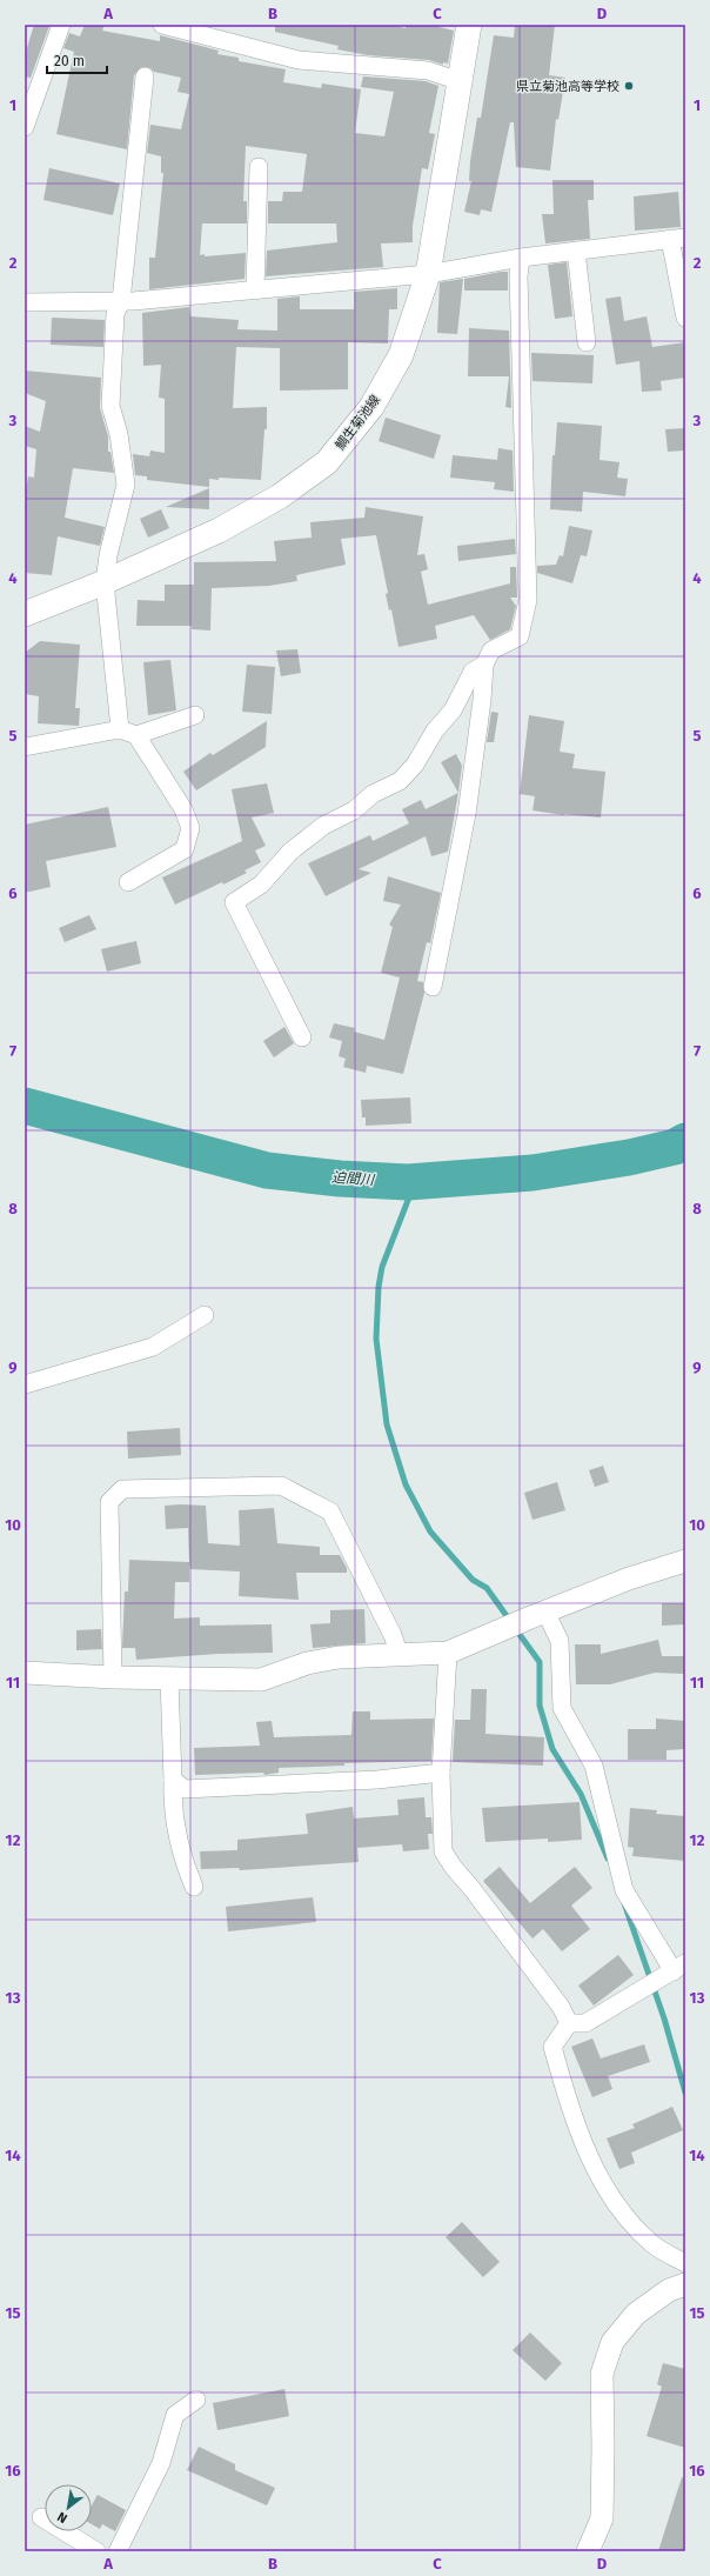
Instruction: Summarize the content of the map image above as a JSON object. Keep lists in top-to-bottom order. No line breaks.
{"streets":{"main road":["鯛生菊池線"]},"water":["迫間川"],"places":["県立菊池高等学校"],"scale_bar":"20 m","north":"bottom left","grid":{"columns":["A","B","C","D"],"rows":["1","2","3","4","5","6","7","8","9","10","11","12","13","14","15","16"]}}
